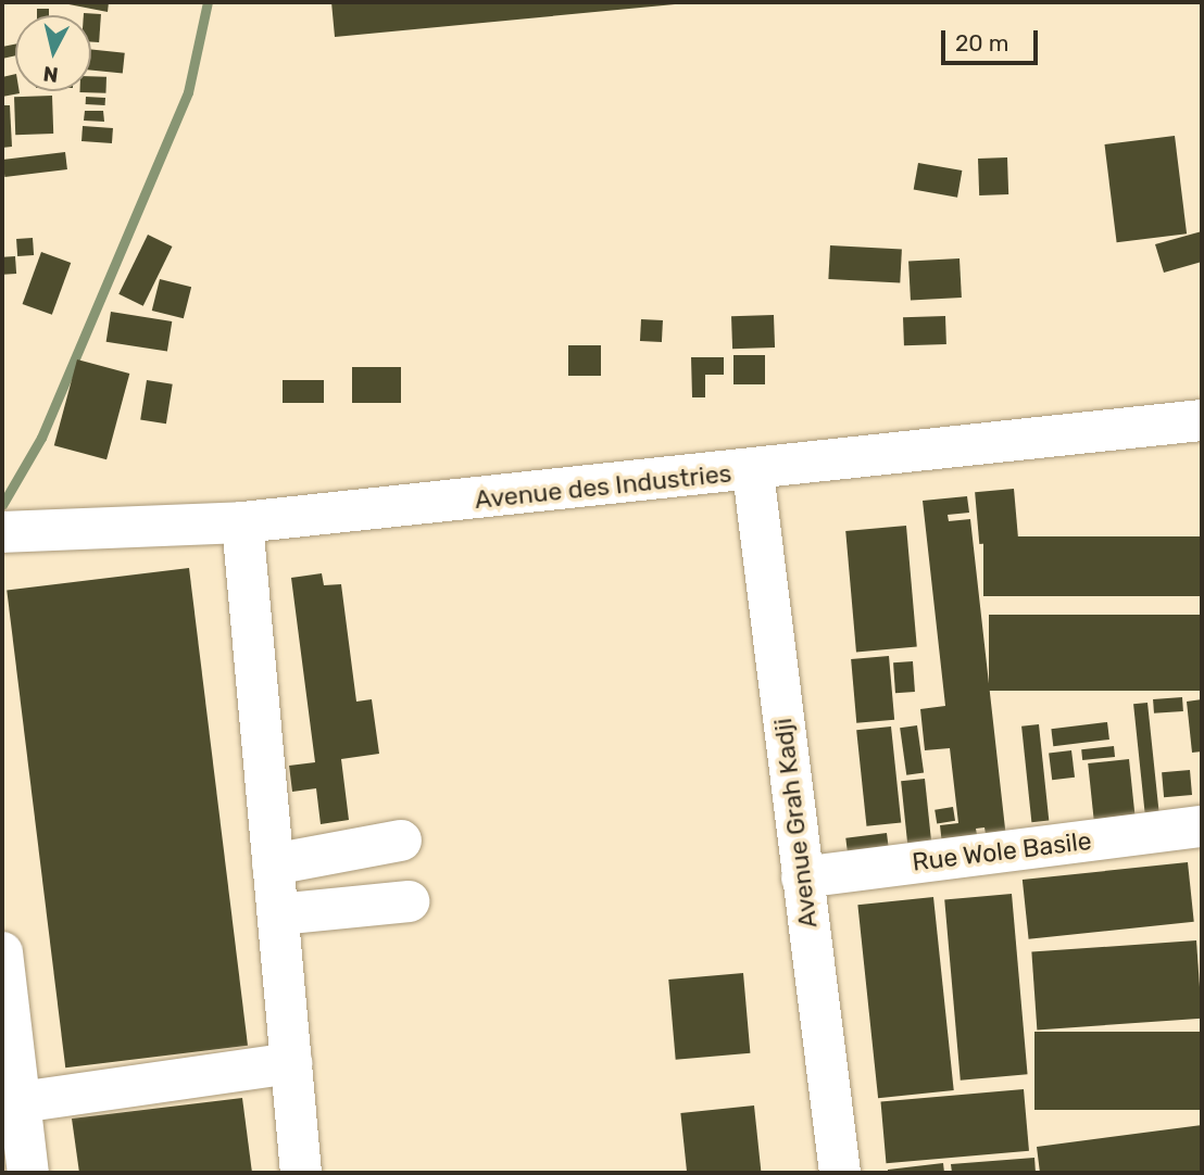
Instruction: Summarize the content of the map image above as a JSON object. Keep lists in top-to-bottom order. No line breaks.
{"streets":{"street":["Avenue des Industries","Avenue Grah Kadji","Rue Wole Basile"]},"crossings":[["Avenue des Industries","Avenue Grah Kadji"],["Avenue Grah Kadji","Rue Wole Basile"]],"scale_bar":"20 m","north":"bottom"}
